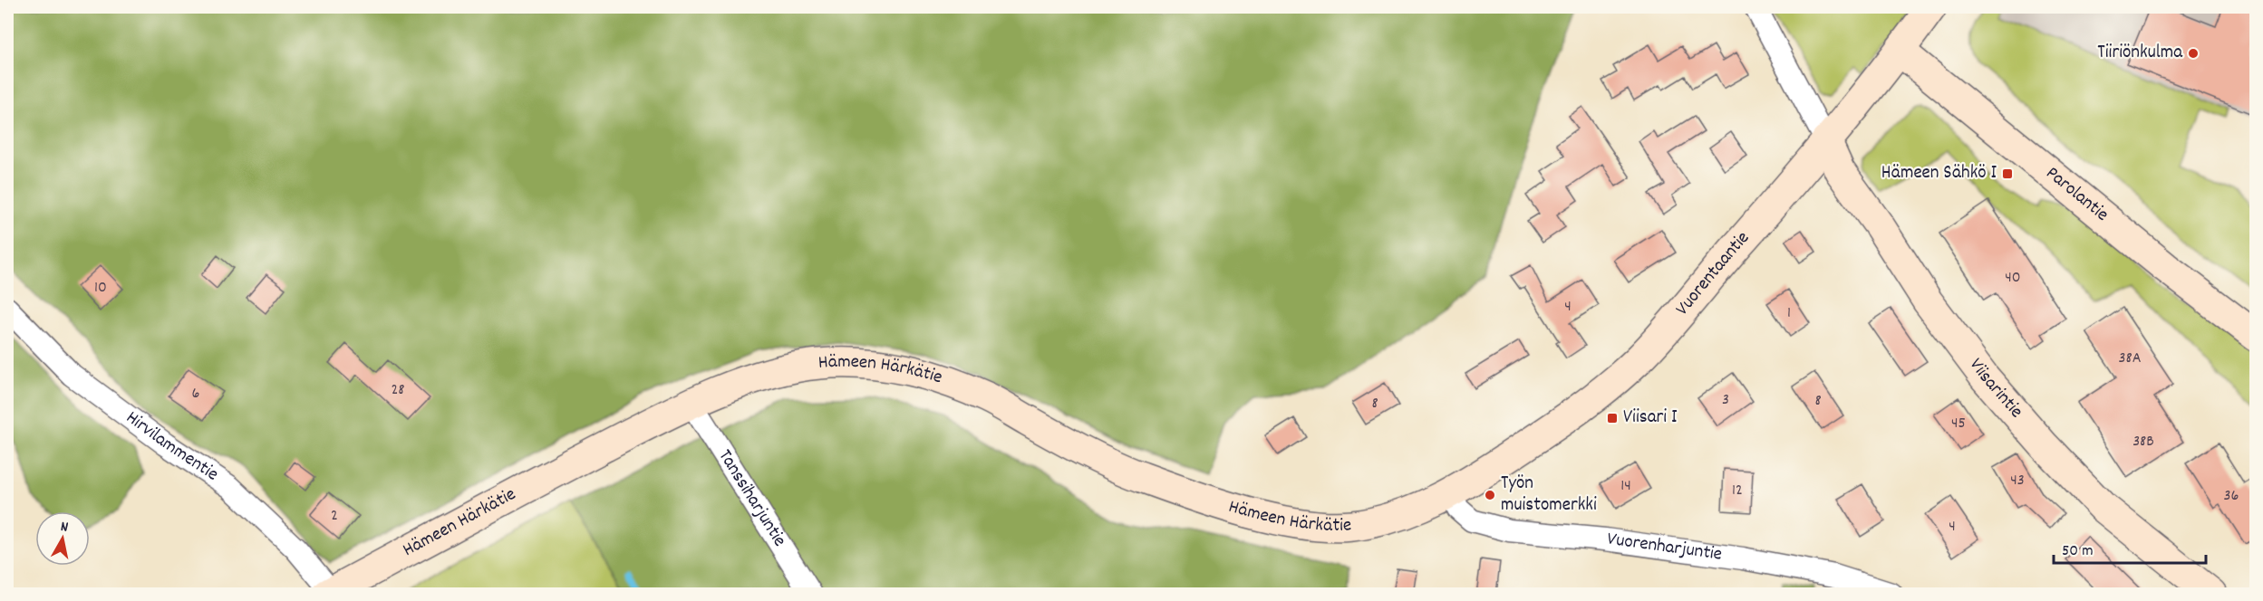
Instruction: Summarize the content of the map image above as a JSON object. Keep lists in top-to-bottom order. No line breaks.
{"streets":{"main road":["Parolantie","Vuorentaantie","Hämeen Härkätie","Viisarintie"],"street":["Hirvilammentie","Tanssiharjuntie","Vuorenharjuntie"]},"crossings":[["Parolantie","Vuorentaantie"],["Vuorentaantie","Hämeen Härkätie"],["Vuorentaantie","Viisarintie"],["Vuorentaantie","Vuorenharjuntie"],["Hämeen Härkätie","Hirvilammentie"],["Hämeen Härkätie","Tanssiharjuntie"],["Hämeen Härkätie","Vuorenharjuntie"]],"places":{"other":["Tiiriönkulma","Työn muistomerkki"],"transit":["Hämeen Sähkö I","Viisari I"]},"house_numbers":["40","10","4","1","38A","28","6","3","8","8","45","38B","43","14","12","36","2","4"],"scale_bar":"50 m","north":"top"}
